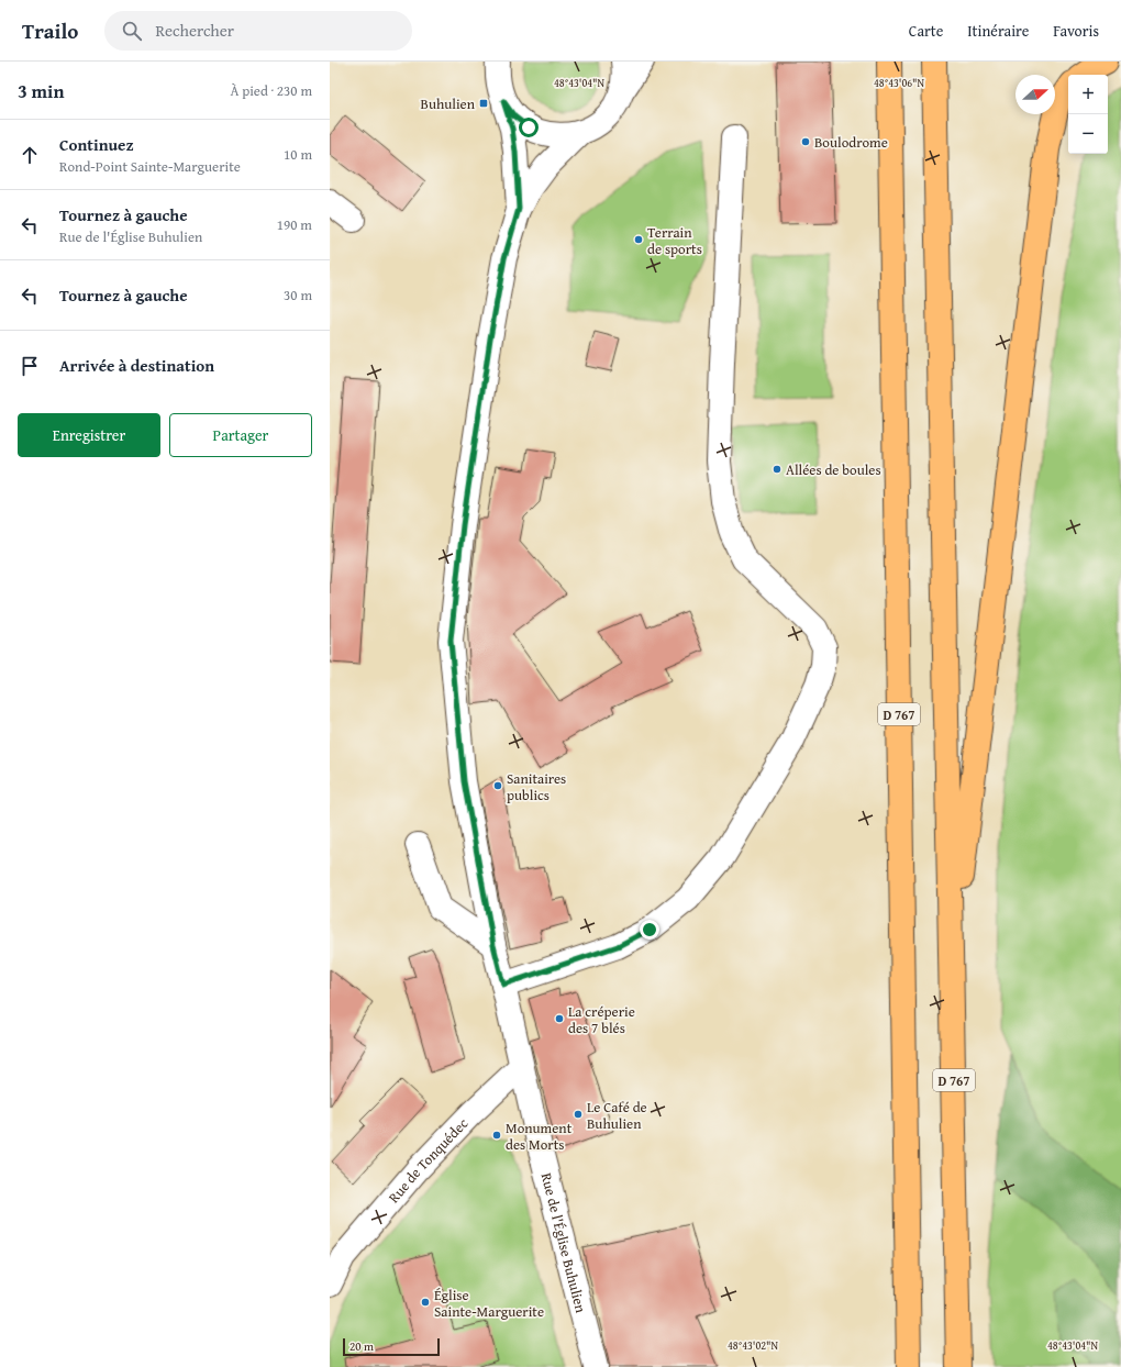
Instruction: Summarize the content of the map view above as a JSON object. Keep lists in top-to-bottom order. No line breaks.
{"streets":{"highway":["D 767"],"street":["Rue de Tonquédec","Rue de l'Église Buhulien"]},"crossings":[["Rue de Tonquédec","Rue de l'Église Buhulien"]],"places":{"transit":["Buhulien"],"other":["Boulodrome","Terrain de sports","Allées de boules","Sanitaires publics","La créperie des 7 blés","Le Café de Buhulien","Monument des Morts","Église Sainte-Marguerite"]},"scale_bar":"20 m","north":"right","page":{"header":"Trailo","search":"Rechercher","nav":["Carte","Itinéraire","Favoris"],"heading":["3 min","À pied · 230 m"],"map_buttons":["+","−"],"list":[["Continuez","Rond-Point Sainte-Marguerite","10 m"],["Tournez à gauche","Rue de l'Église Buhulien","190 m"],["Tournez à gauche","30 m"],"Arrivée à destination"],"buttons":["Enregistrer","Partager"],"scale":"20 m"},"coordinates":["48°43'06\"N","48°43'04\"N","48°43'02\"N"]}
